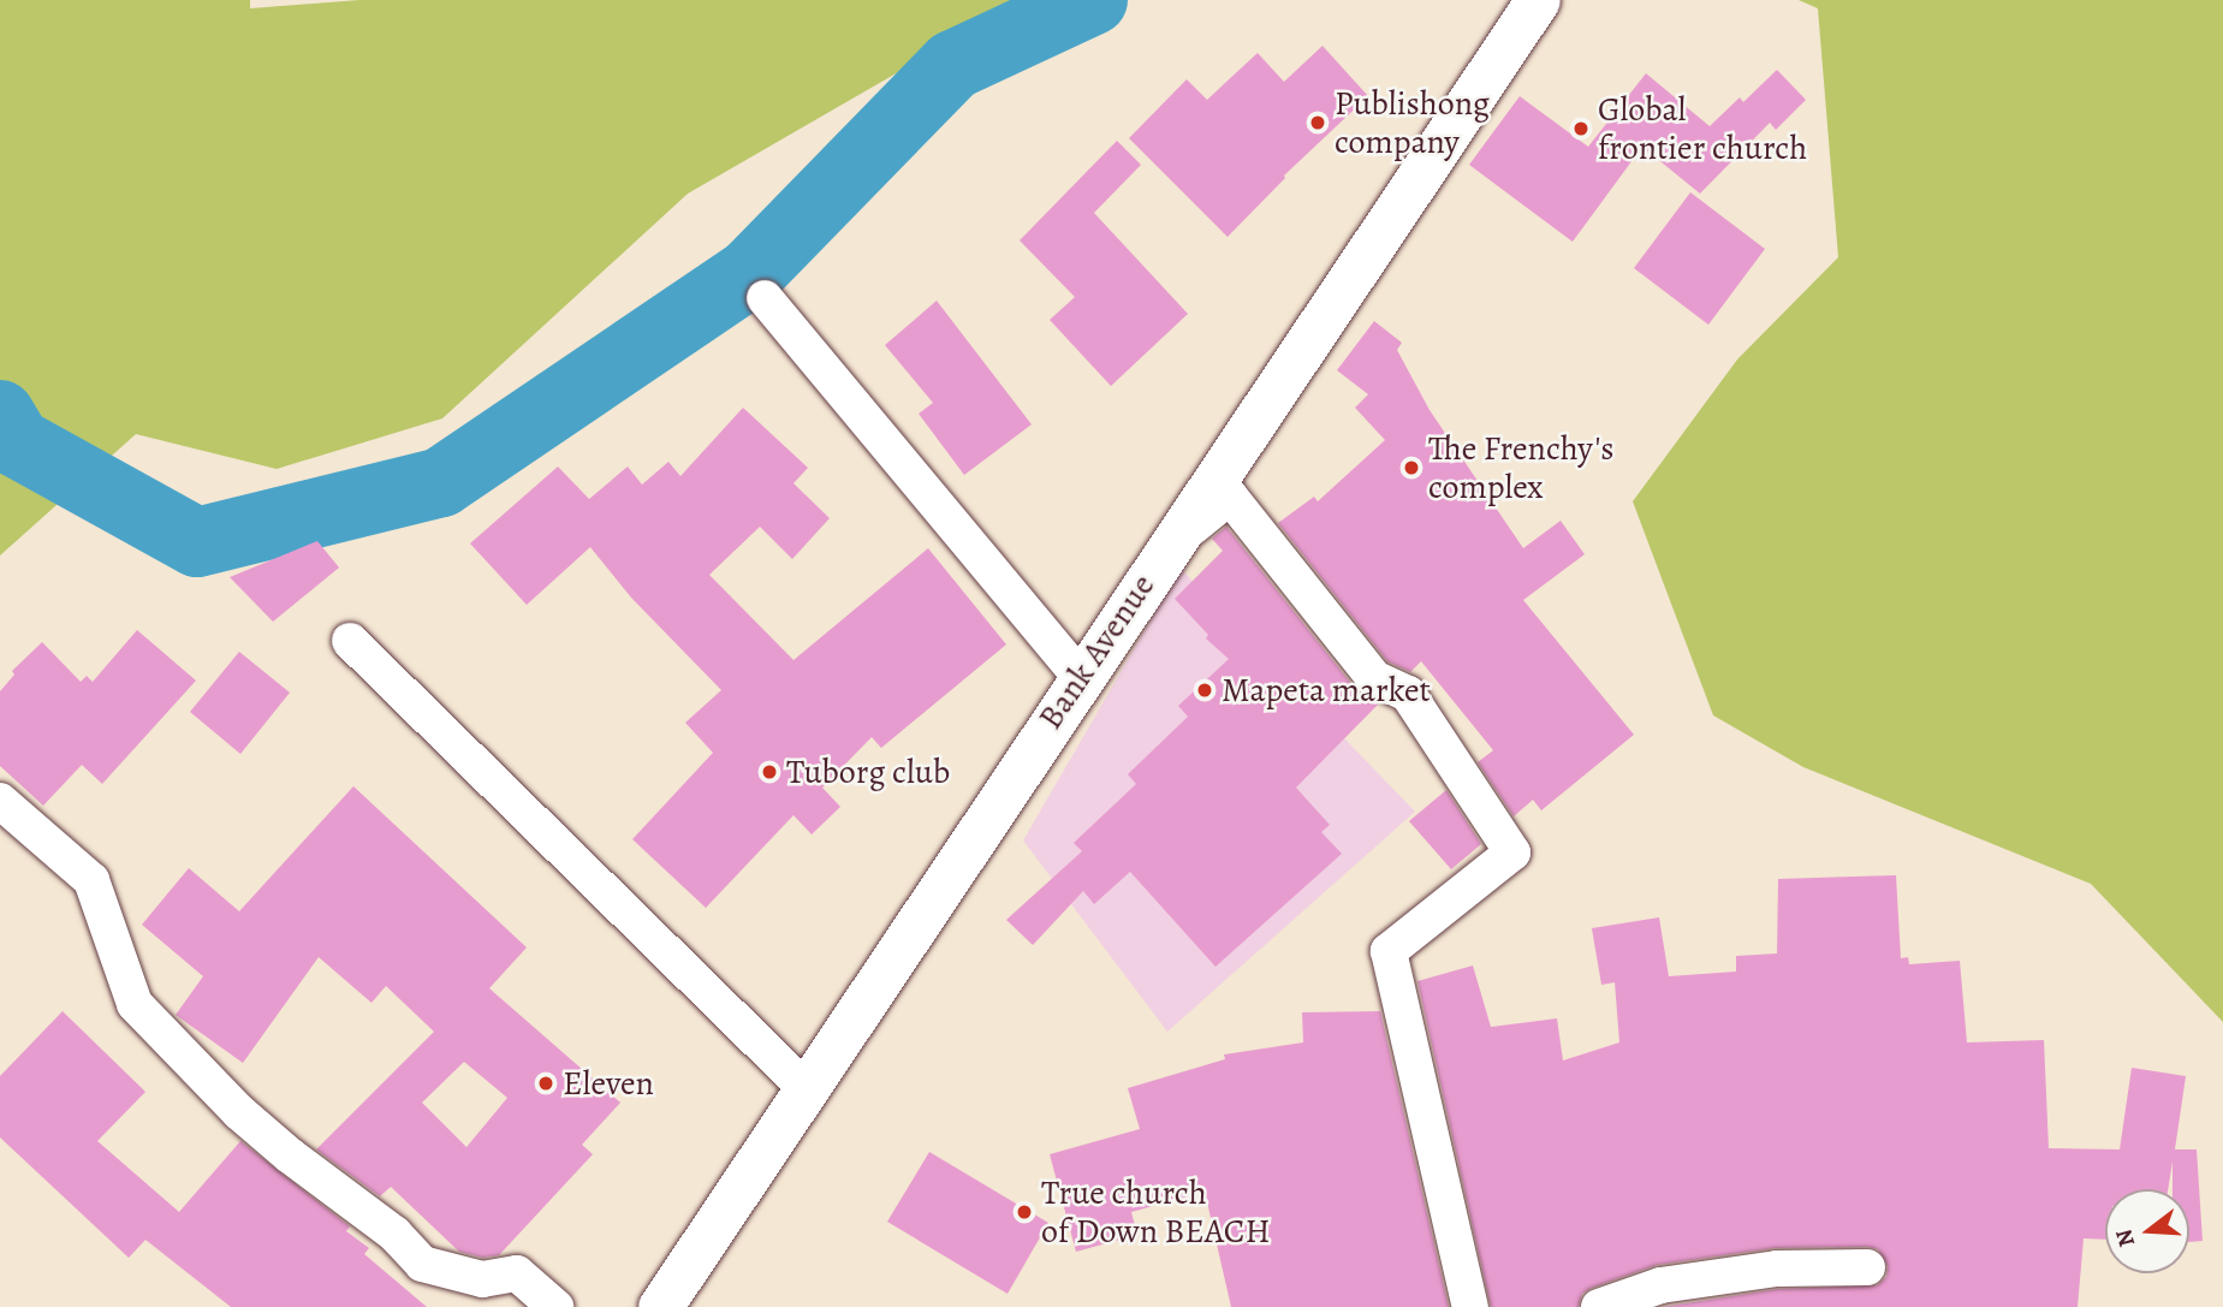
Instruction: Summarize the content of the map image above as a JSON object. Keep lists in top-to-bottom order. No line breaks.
{"streets":{"street":["Bank Avenue"]},"places":["Publishong company","Global frontier church","The Frenchy's complex","Mapeta market","Tuborg club","Eleven","True church of Down BEACH"],"north":"left"}
